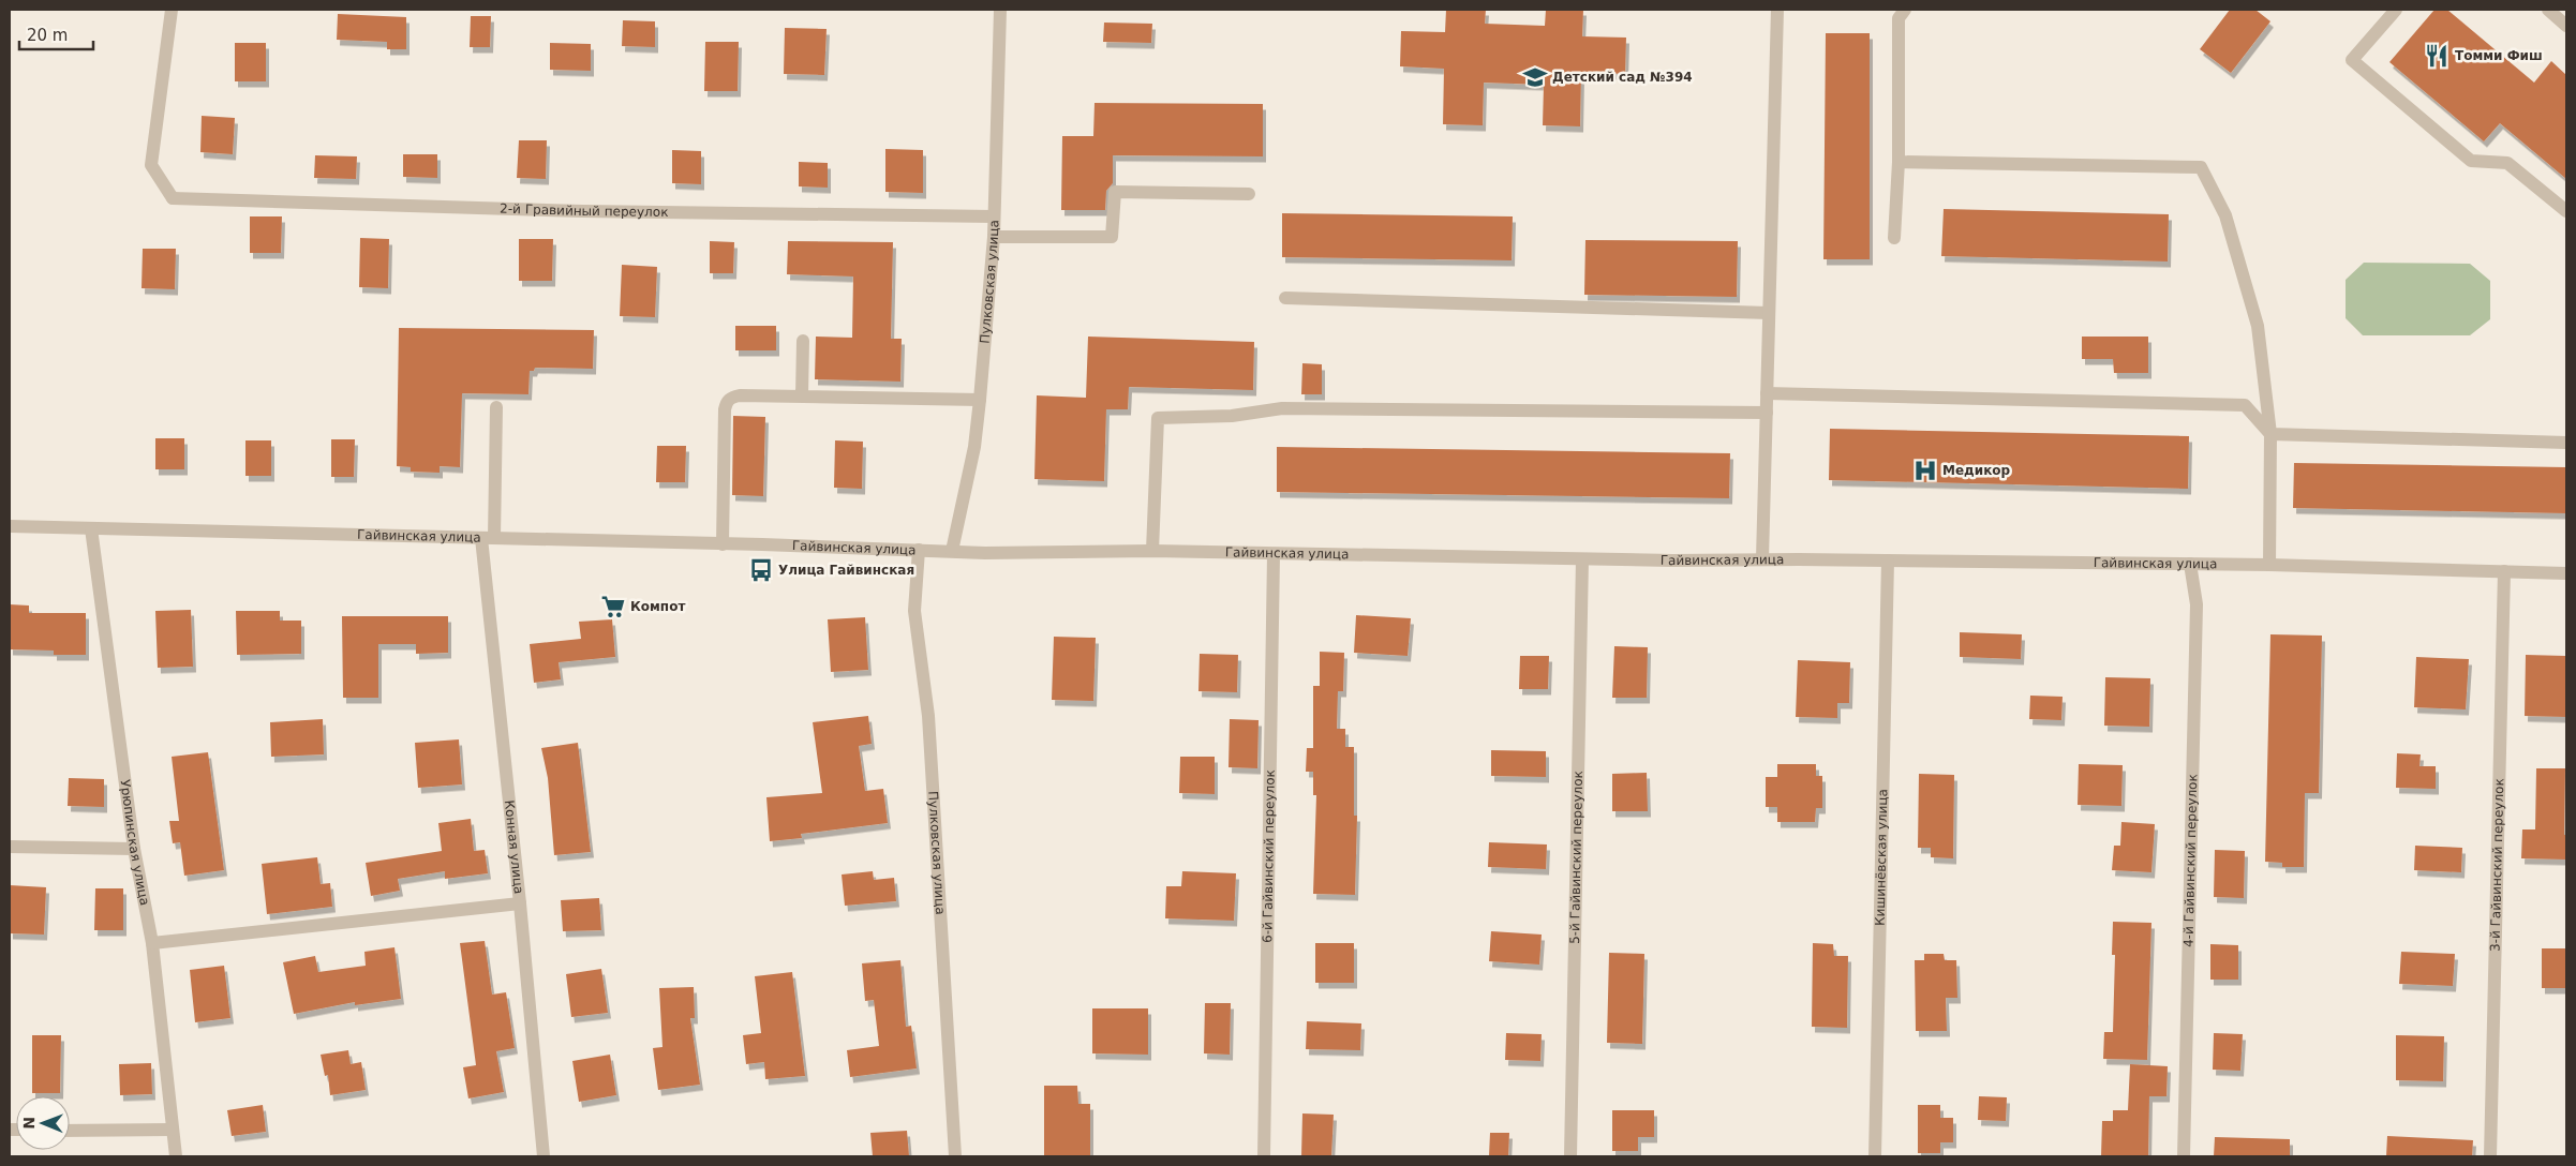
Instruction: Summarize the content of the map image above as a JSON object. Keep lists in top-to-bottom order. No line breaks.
{"streets":{"street":["2-й Гравийный переулок","Пулковская улица","Гайвинская улица","Урюпинская улица","Конная улица","6-й Гайвинский переулок","5-й Гайвинский переулок","Кишинёвская улица","4-й Гайвинский переулок","3-й Гайвинский переулок"]},"crossings":[["2-й Гравийный переулок","Пулковская улица"],["Пулковская улица","Гайвинская улица"],["Гайвинская улица","Урюпинская улица"],["Гайвинская улица","Конная улица"],["Гайвинская улица","6-й Гайвинский переулок"],["Гайвинская улица","5-й Гайвинский переулок"],["Гайвинская улица","Кишинёвская улица"],["Гайвинская улица","4-й Гайвинский переулок"],["Гайвинская улица","3-й Гайвинский переулок"]],"places":{"restaurant":["Томми Фиш"],"school or university":["Детский сад №394"],"hospital":["Медикор"],"bus stop":["Улица Гайвинская"],"supermarket":["Компот"]},"scale_bar":"20 m","north":"left"}
